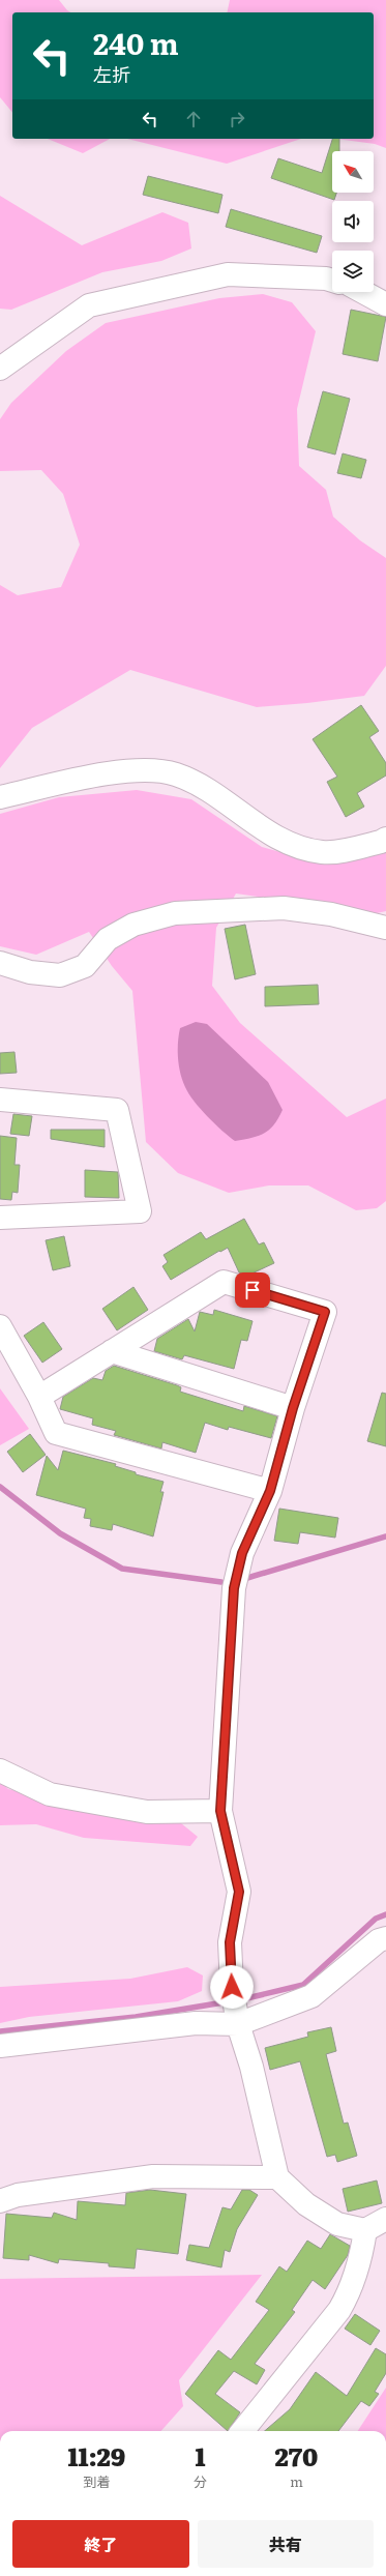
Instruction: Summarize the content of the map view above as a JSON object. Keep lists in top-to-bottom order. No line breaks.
{"north":"top left","page":{"turn":["240 m","左折"],"eta":["11:29","到着","1","分","270","m"],"buttons":["終了","共有"]}}
